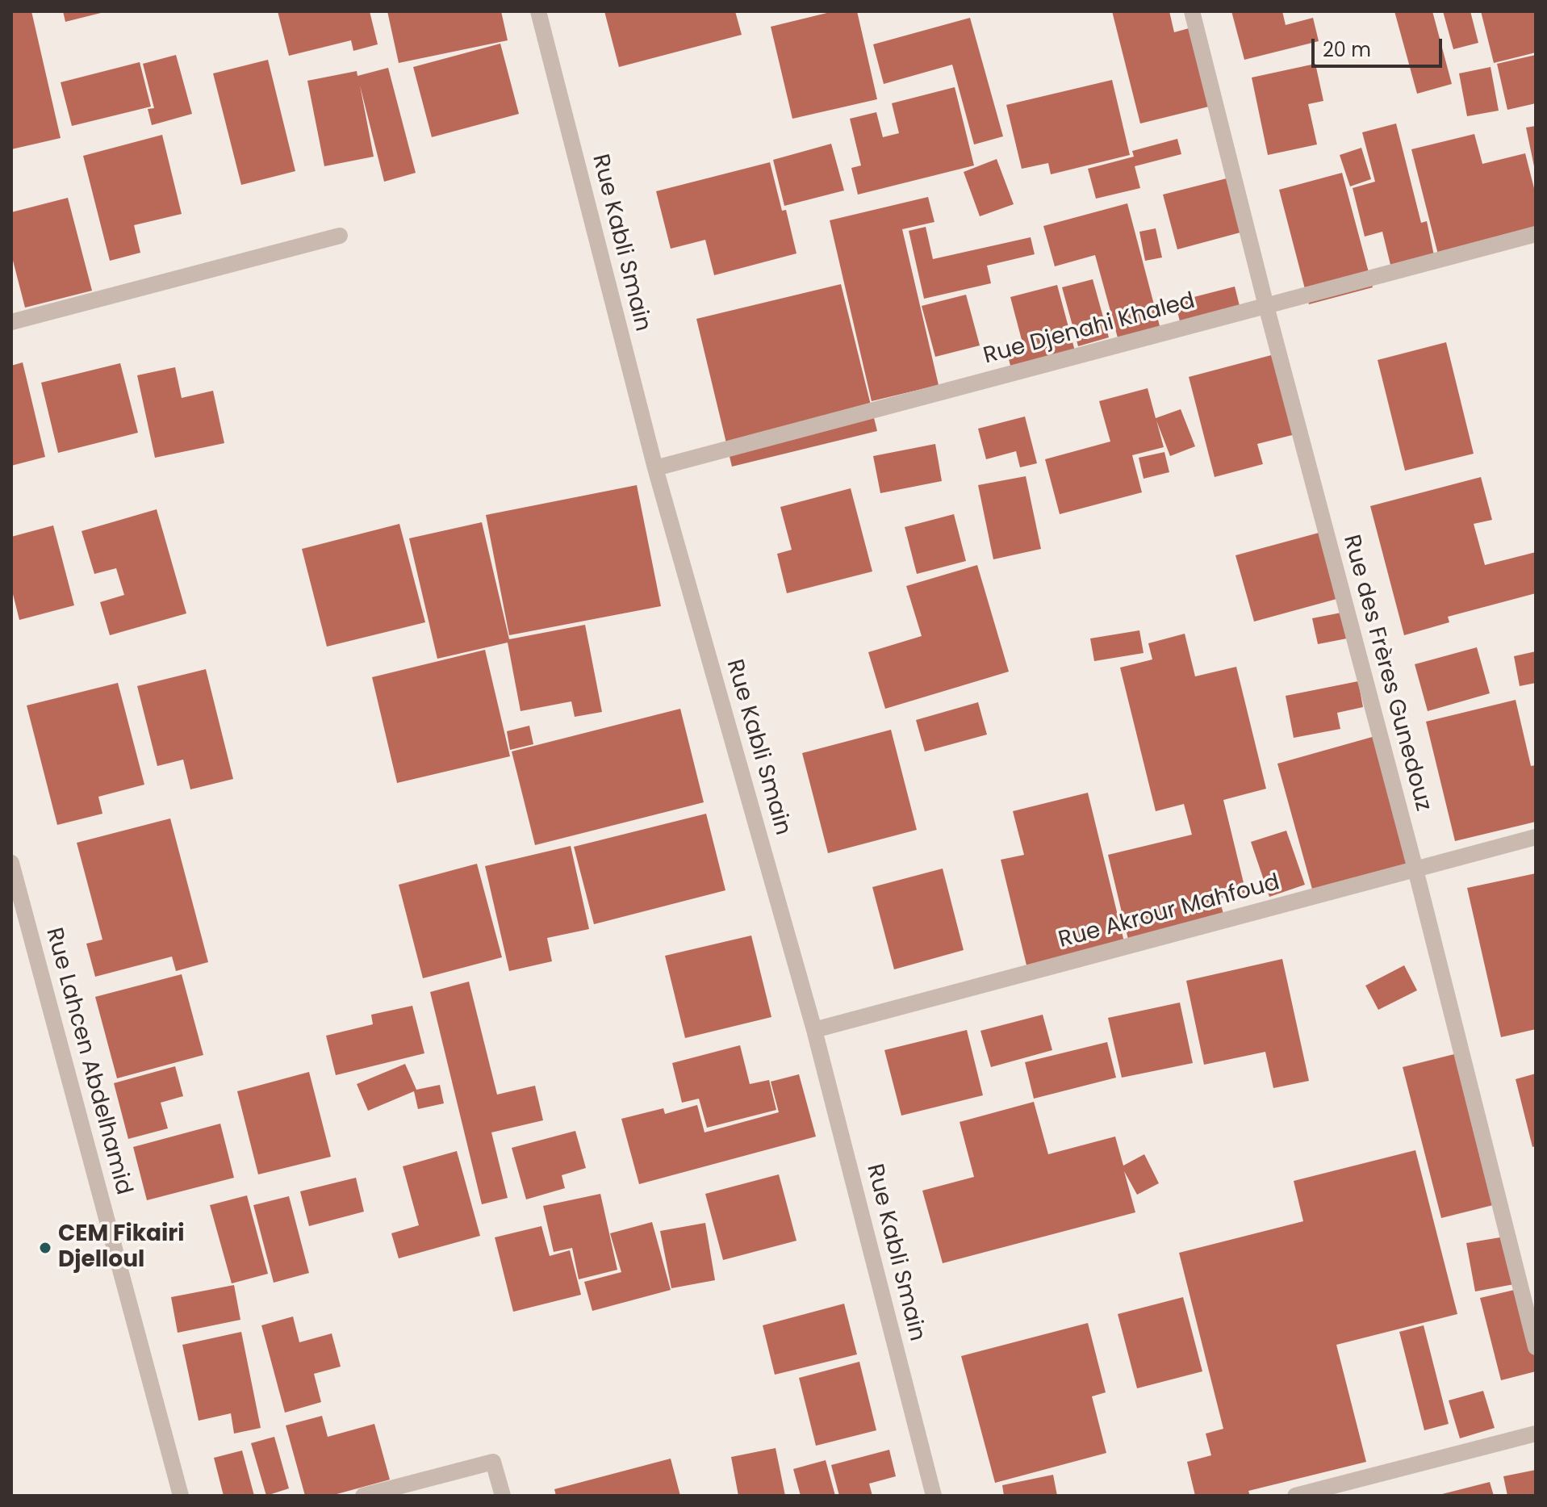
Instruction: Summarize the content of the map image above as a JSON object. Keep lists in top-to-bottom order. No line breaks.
{"streets":{"street":["Rue Kabli Smain","Rue Djenahi Khaled","Rue des Frères Gunedouz","Rue Akrour Mahfoud","Rue Lahcen Abdelhamid"]},"crossings":[["Rue Kabli Smain","Rue Djenahi Khaled"],["Rue Kabli Smain","Rue Akrour Mahfoud"],["Rue Djenahi Khaled","Rue des Frères Gunedouz"],["Rue des Frères Gunedouz","Rue Akrour Mahfoud"]],"places":["CEM Fikairi Djelloul"],"scale_bar":"20 m"}
